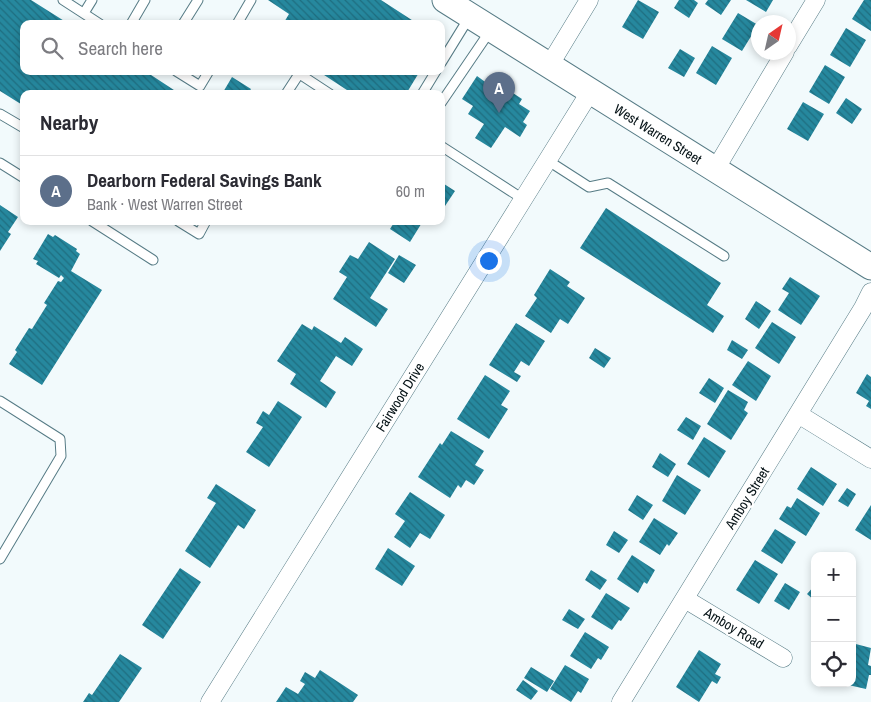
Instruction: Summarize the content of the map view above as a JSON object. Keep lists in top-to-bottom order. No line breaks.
{"streets":{"main road":["West Warren Street"],"street":["Fairwood Drive","Amboy Street","Amboy Road"]},"crossings":[["West Warren Street","Fairwood Drive"],["Amboy Street","Amboy Road"]],"north":"top right","page":{"search":"Search here","pins":"A","heading":"Nearby","list":[{"mark":"A","name":"Dearborn Federal Savings Bank","note":"Bank · West Warren Street","value":"60 m"}],"map_buttons":["+","−"]}}
